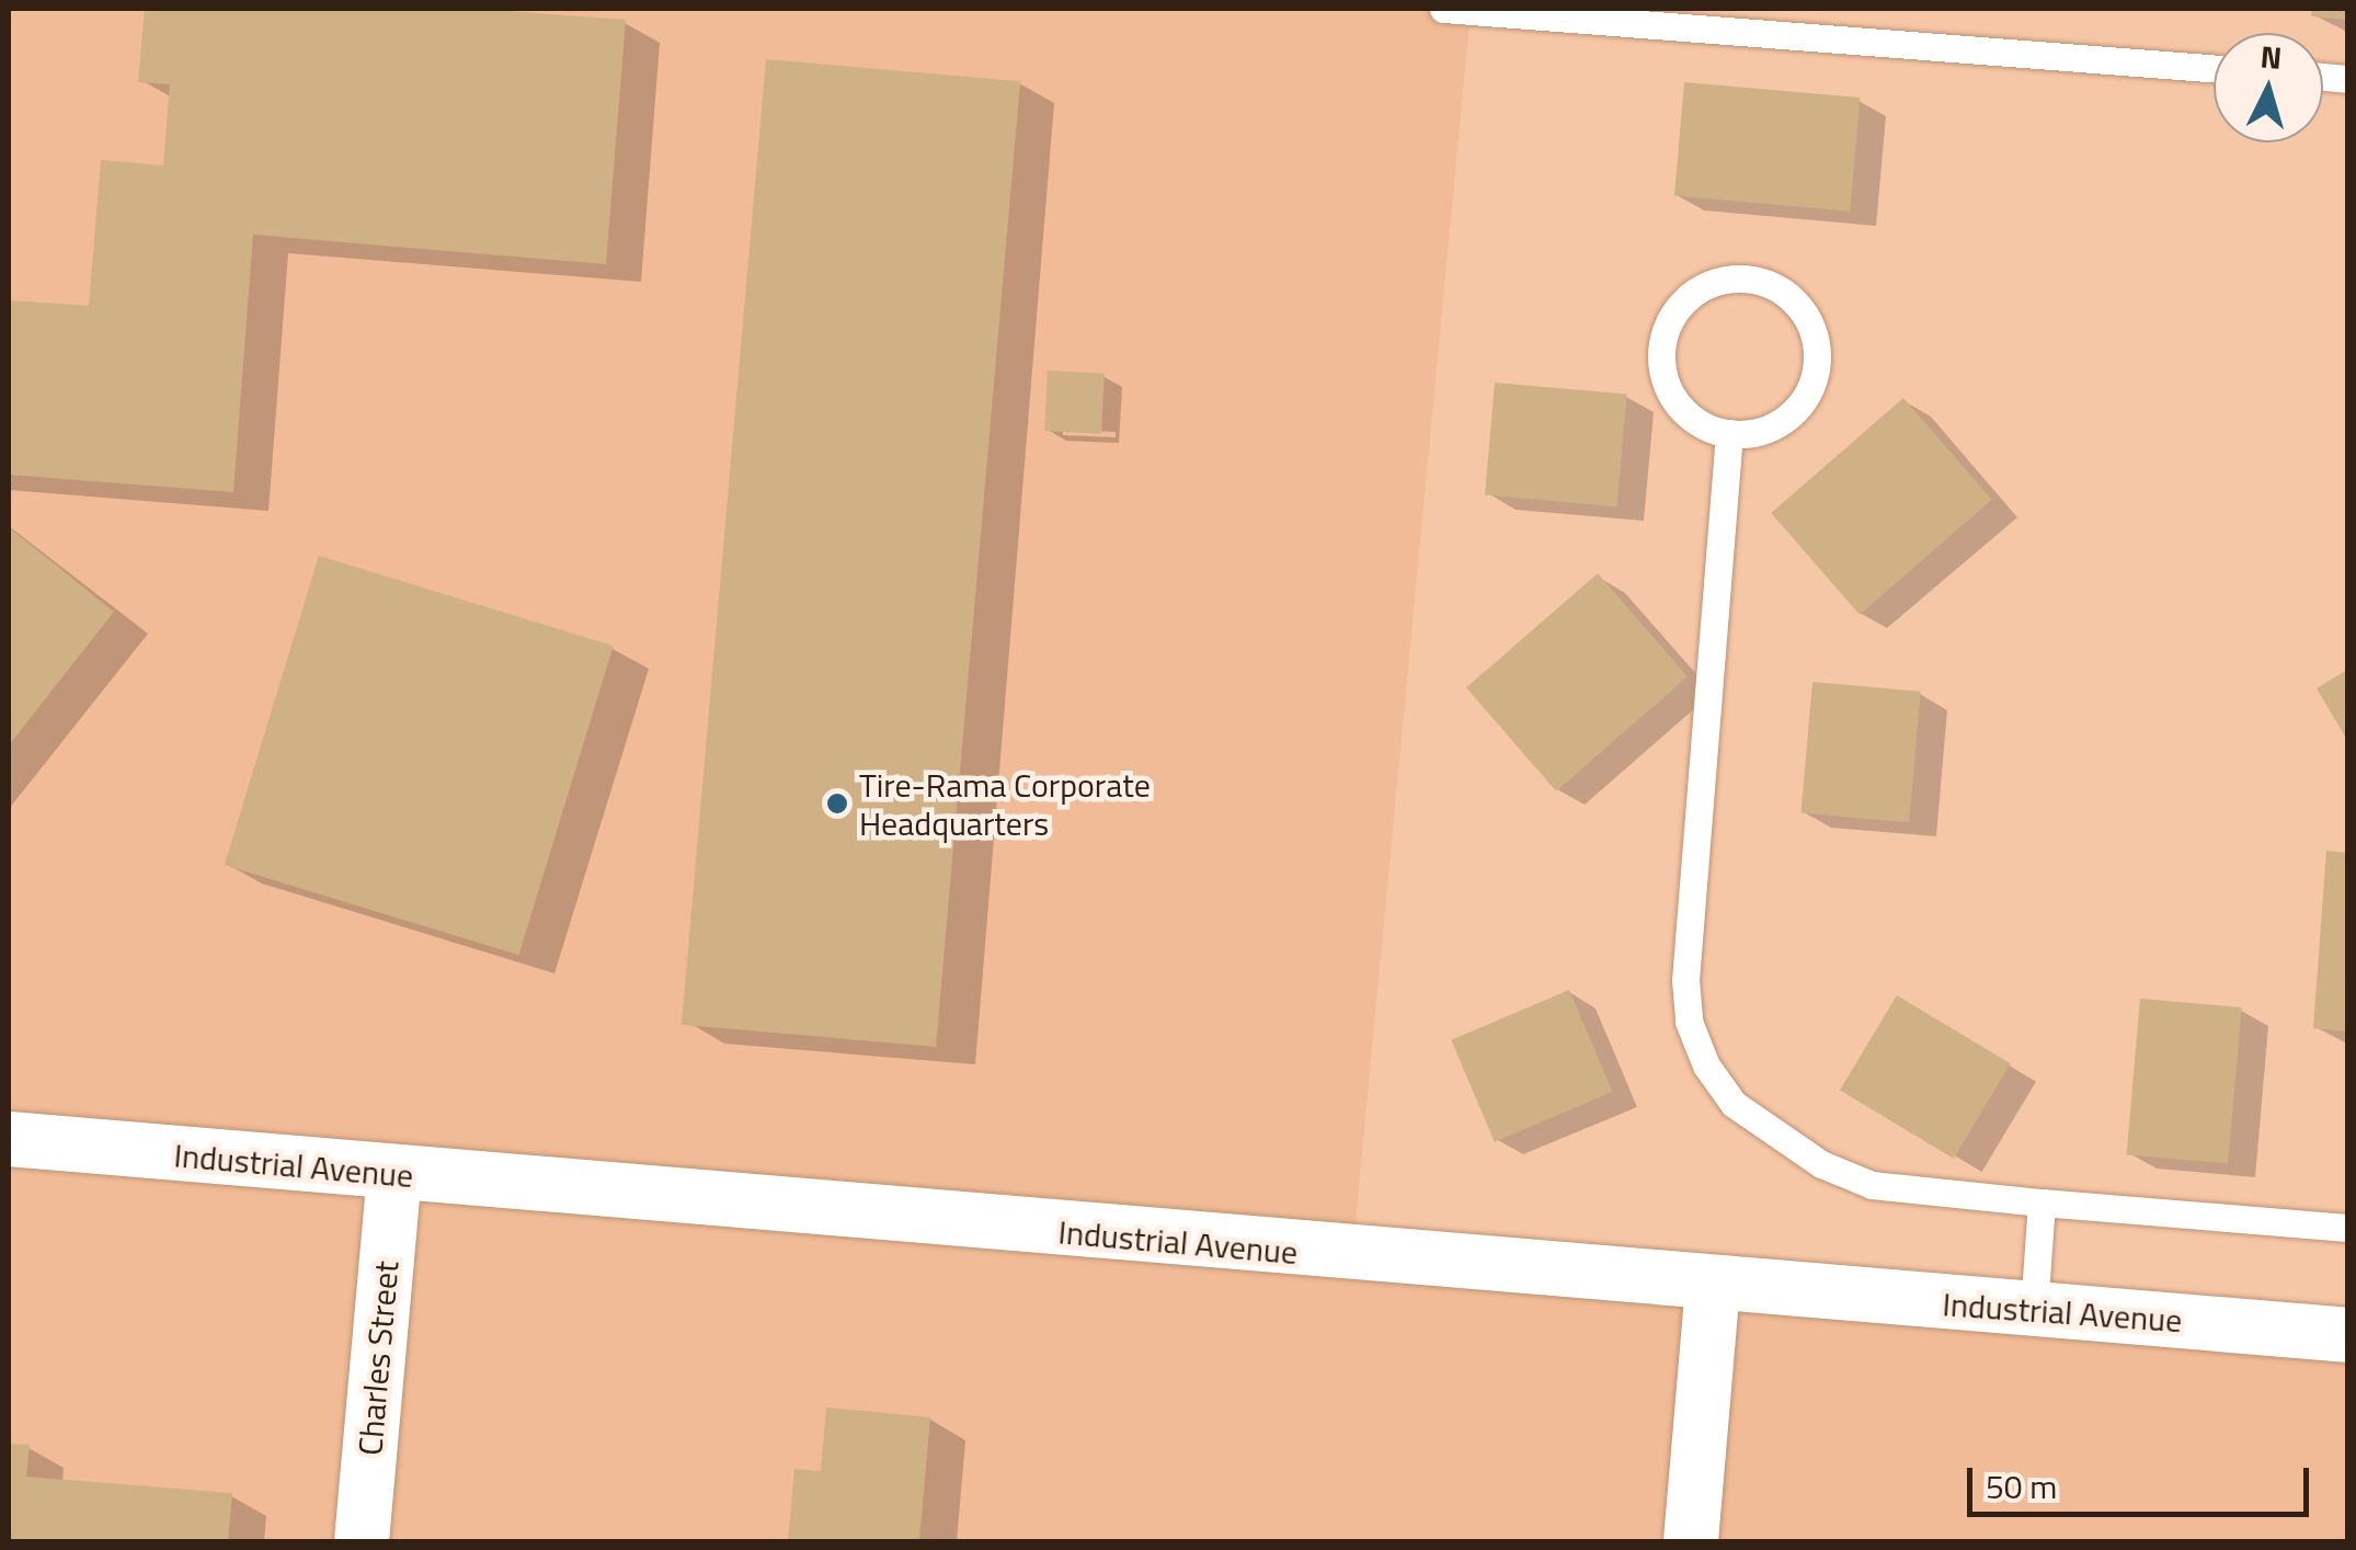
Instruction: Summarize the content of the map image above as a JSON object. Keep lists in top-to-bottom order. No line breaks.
{"streets":{"street":["Industrial Avenue","Charles Street"]},"crossings":[["Industrial Avenue","Charles Street"]],"places":["Tire-Rama Corporate Headquarters"],"scale_bar":"50 m","north":"top"}
